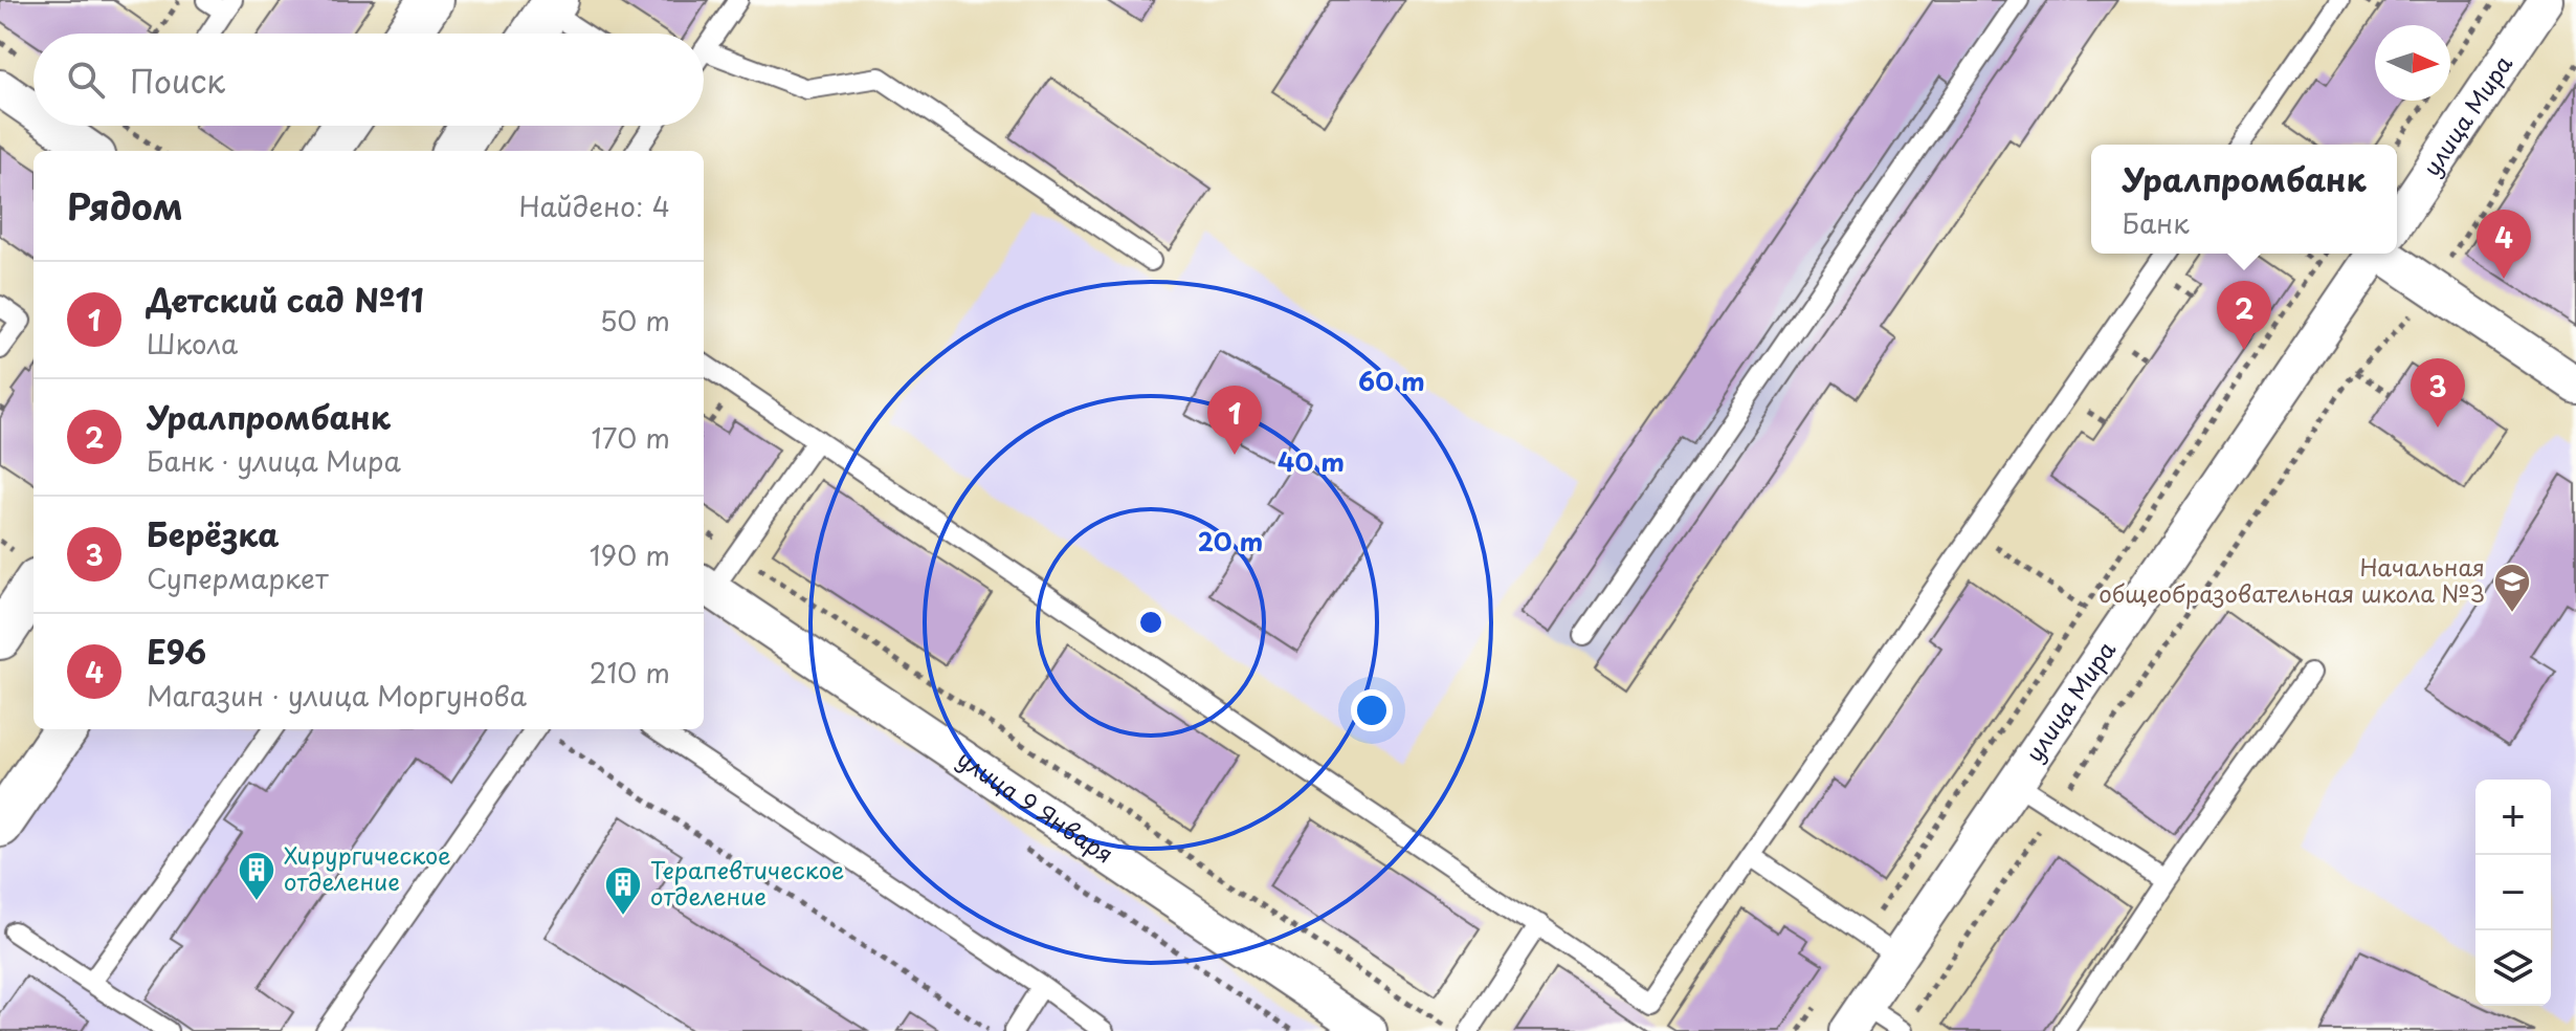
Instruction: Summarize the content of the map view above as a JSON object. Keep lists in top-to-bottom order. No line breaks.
{"streets":{"street":["улица Мира","улица 9 Января"]},"places":{"school or university":["Начальная общеобразовательная школа №3"],"building":["Хирургическое отделение","Терапевтическое отделение"]},"north":"right","page":{"search":"Поиск","popup":["Уралпромбанк","Банк"],"heading":["Рядом","Найдено: 4"],"pins":["4","2","3","1"],"list":[{"mark":"1","name":"Детский сад №11","note":"Школа","value":"50 m"},{"mark":"2","name":"Уралпромбанк","note":"Банк · улица Мира","value":"170 m"},{"mark":"3","name":"Берёзка","note":"Супермаркет","value":"190 m"},{"mark":"4","name":"E96","note":"Магазин · улица Моргунова","value":"210 m"}],"map_buttons":["+","−"]},"rings":["60 m","40 m","20 m"]}
